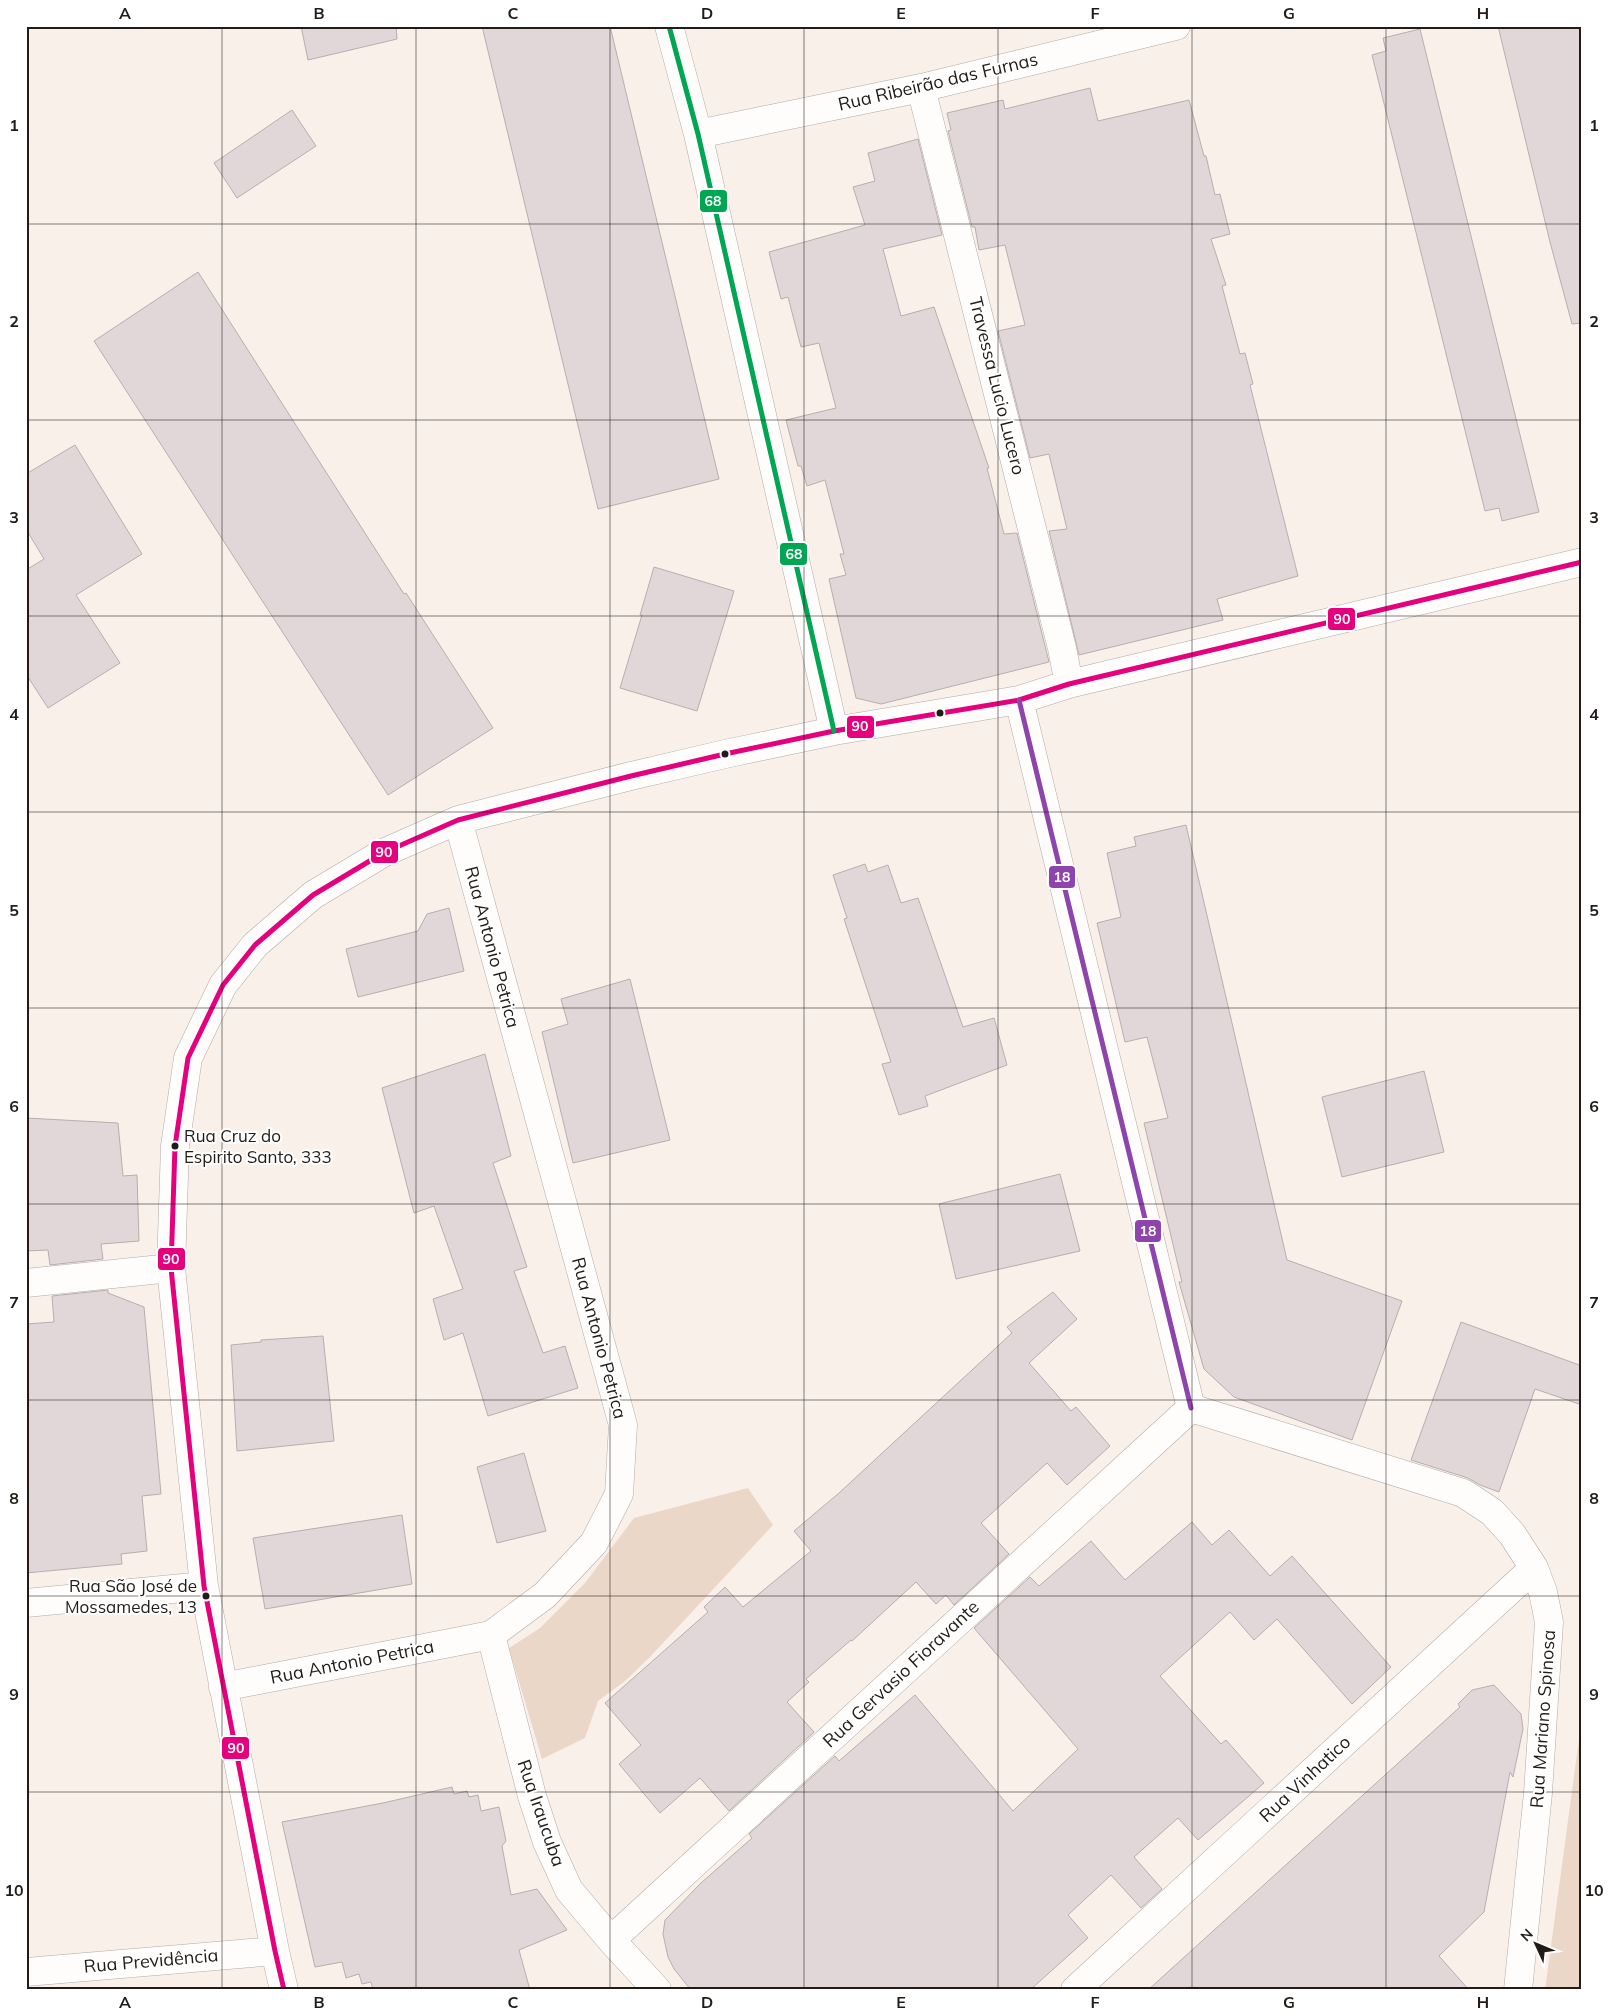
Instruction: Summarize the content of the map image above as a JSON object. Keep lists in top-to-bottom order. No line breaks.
{"streets":{"street":["Rua Ribeirão das Furnas","Travessa Lucio Lucero","Rua Antonio Petrica","Rua Gervasio Fioravante","Rua Mariano Spinosa","Rua Vinhatico","Rua Iraucuba","Rua Previdência"]},"crossings":[["Rua Ribeirão das Furnas","Travessa Lucio Lucero"],["Rua Antonio Petrica","Rua Iraucuba"],["Rua Gervasio Fioravante","Rua Mariano Spinosa"],["Rua Gervasio Fioravante","Rua Iraucuba"],["Rua Mariano Spinosa","Rua Vinhatico"]],"places":["Rua Cruz do Espirito Santo, 333","Rua São José de Mossamedes, 13"],"lines":["transit line 68","transit line 90","transit line 18"],"north":"top left","grid":{"columns":["A","B","C","D","E","F","G","H"],"rows":["1","2","3","4","5","6","7","8","9","10"]}}
